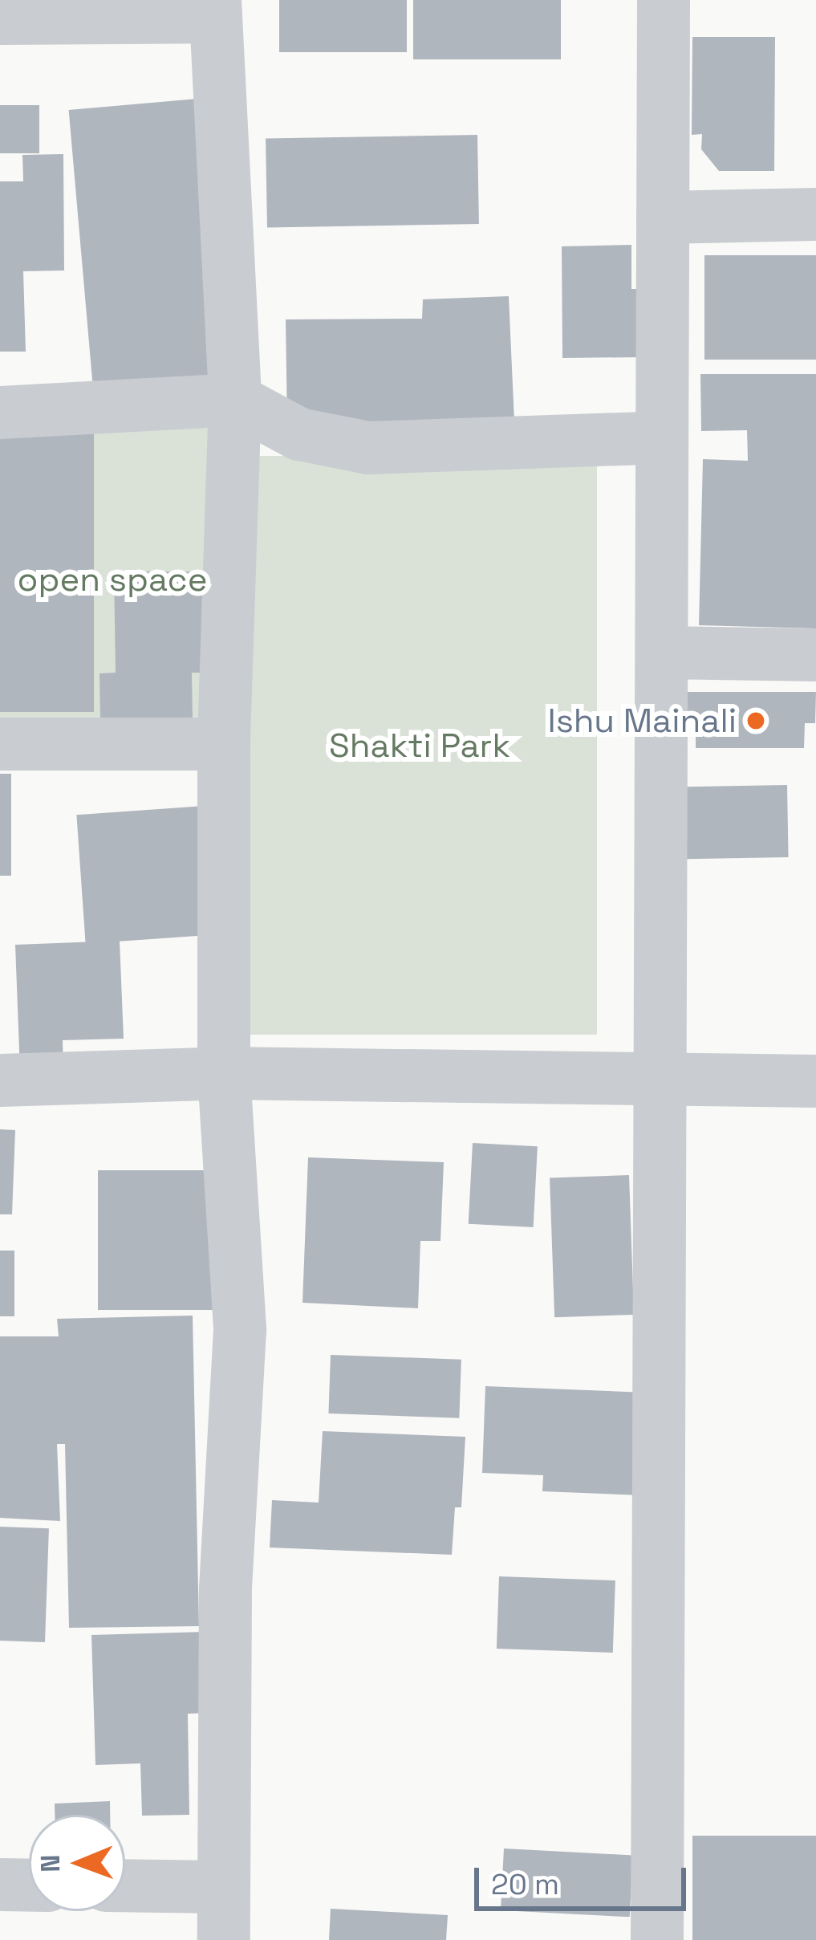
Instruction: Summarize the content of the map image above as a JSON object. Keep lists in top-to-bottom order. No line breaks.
{"parks":["open space","Shakti Park"],"places":["Ishu Mainali"],"scale_bar":"20 m","north":"left"}
